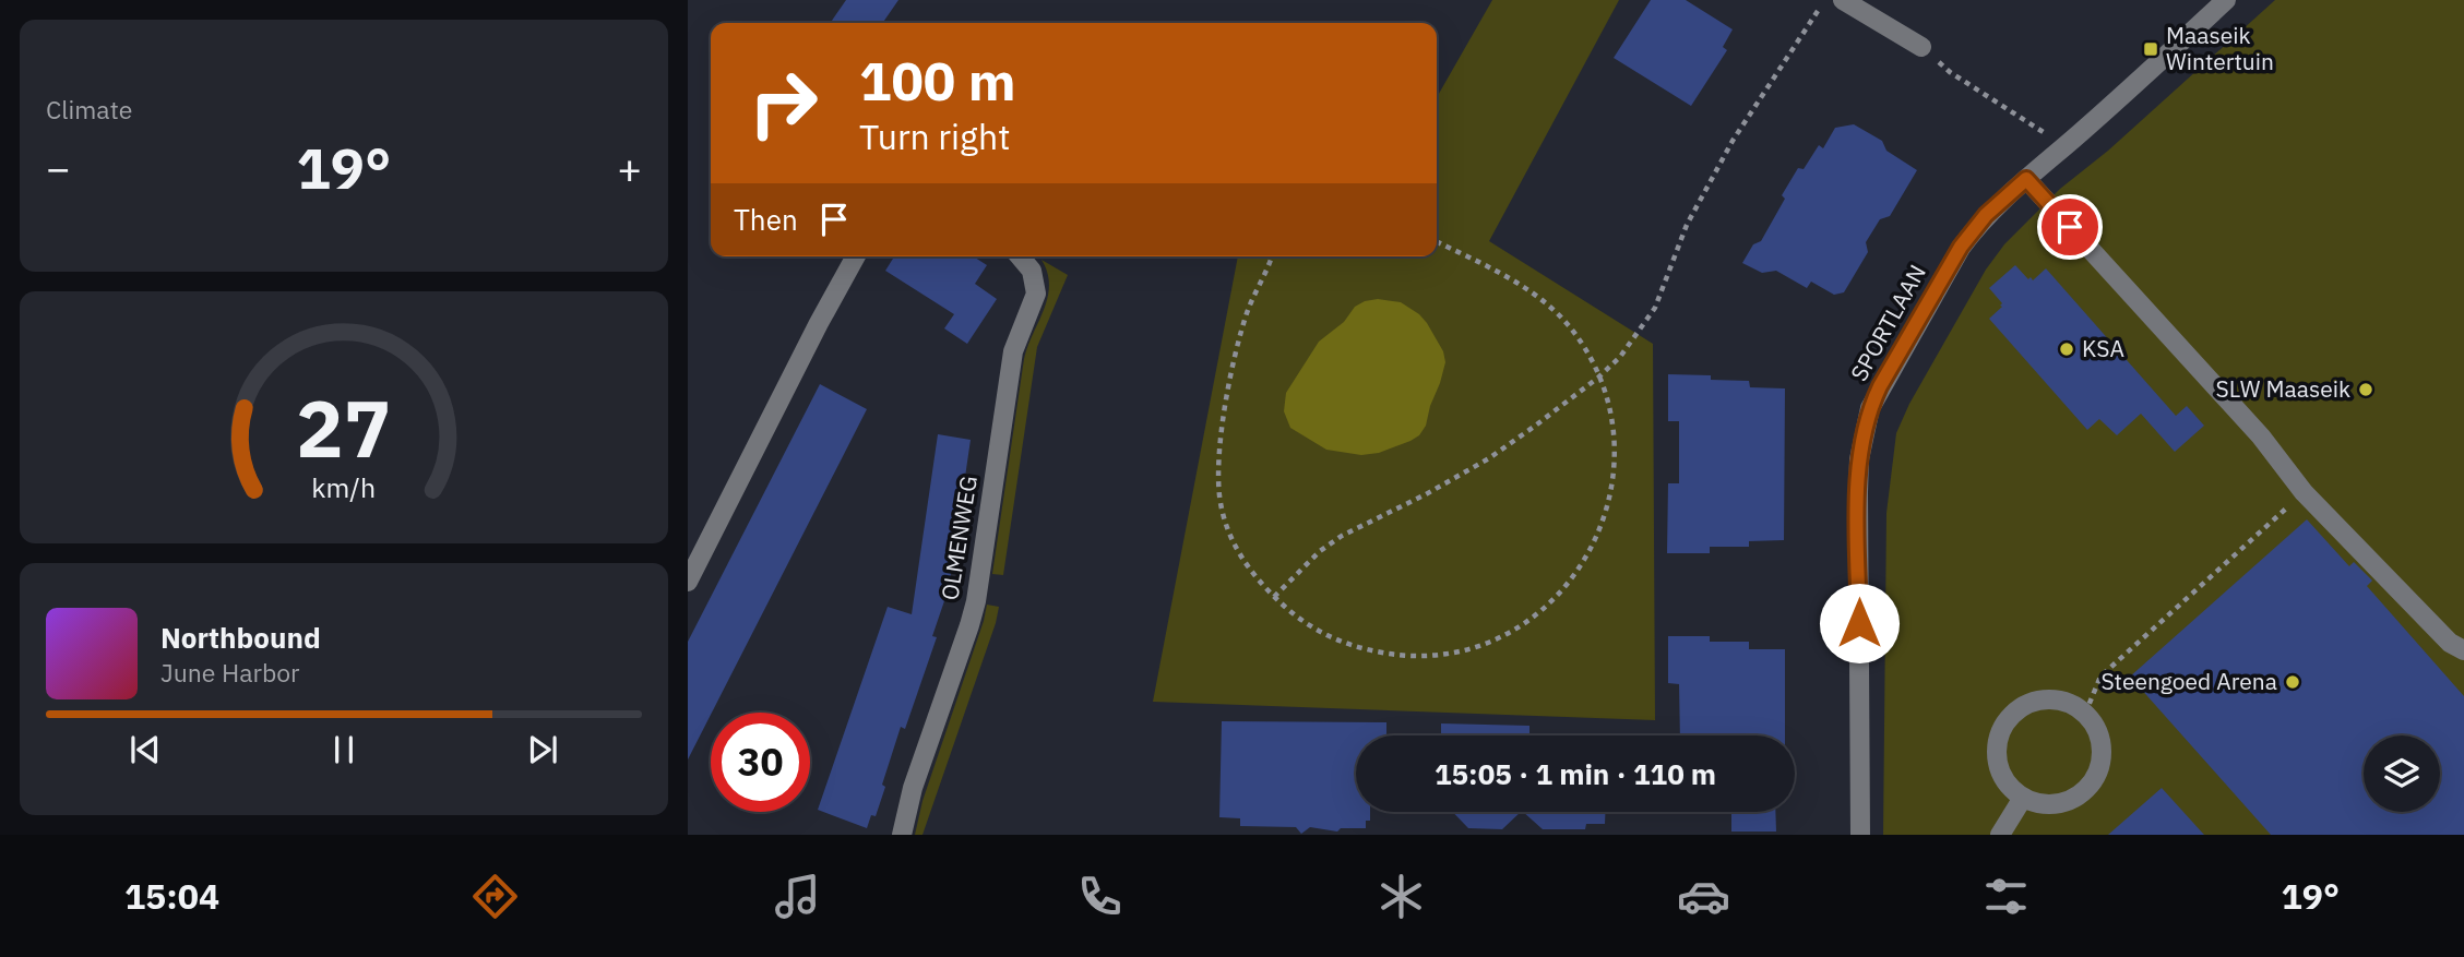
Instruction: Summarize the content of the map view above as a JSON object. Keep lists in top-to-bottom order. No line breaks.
{"streets":{"street":["SPORTLAAN","OLMENWEG"]},"places":{"transit":["Maaseik Wintertuin"],"other":["KSA","SLW Maaseik","Steengoed Arena"]},"page":{"tile":"Climate","turn":["100 m","Turn right"],"heat":["−","19°","+"],"then":"Then","song":["Northbound","June Harbor"],"limit":"30","trip":"15:05 · 1 min · 110 m","tabs":["15:04","19°"],"gauge":["27","km/h"]}}
